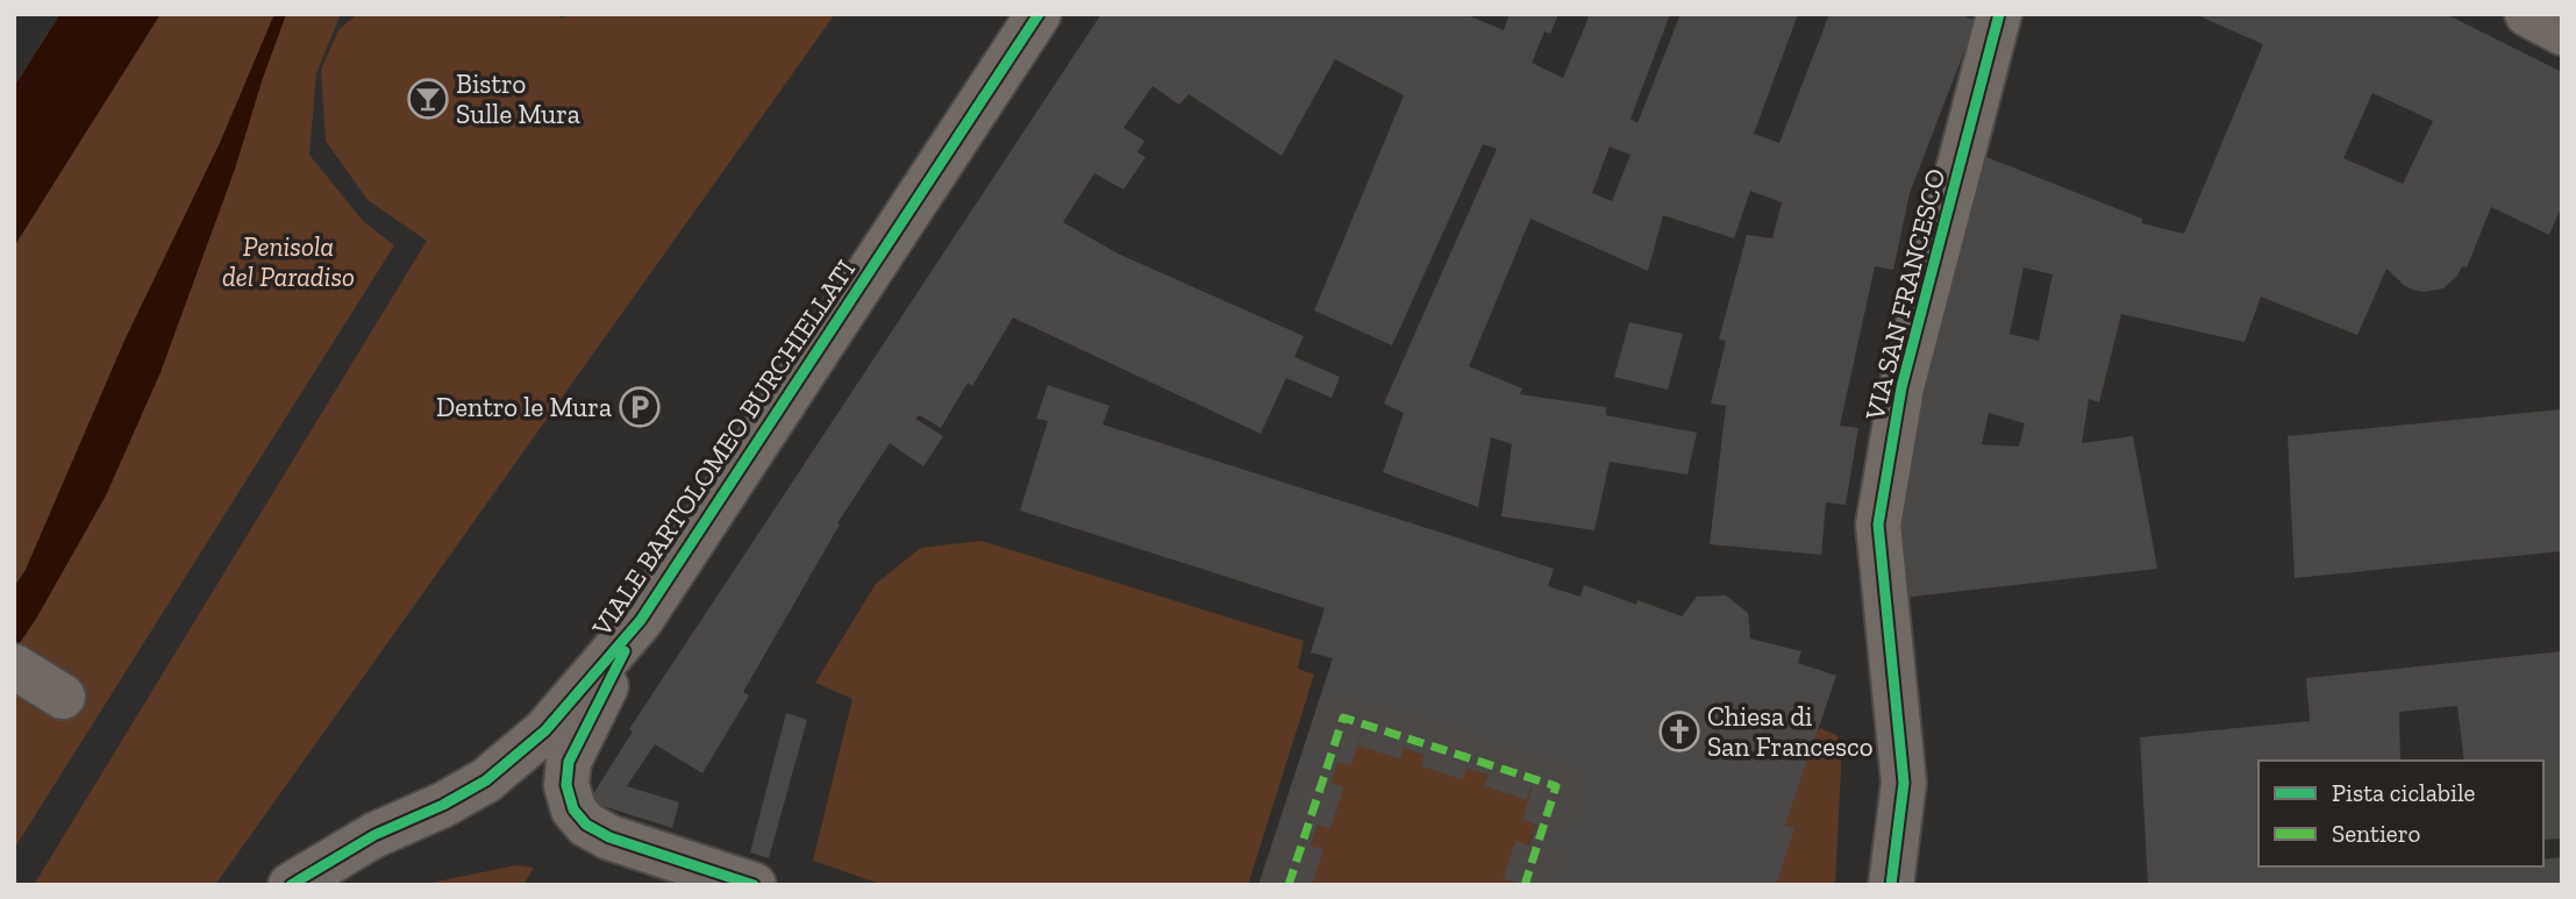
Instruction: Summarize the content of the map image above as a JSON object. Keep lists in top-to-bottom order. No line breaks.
{"streets":{"street":["VIA SAN FRANCESCO","VIALE BARTOLOMEO BURCHIELLATI"]},"parks":["Penisola del Paradiso"],"places":{"bar":["Bistro Sulle Mura"],"parking":["Dentro le Mura"],"church":["Chiesa di San Francesco"]},"legend":["Pista ciclabile","Sentiero"]}
